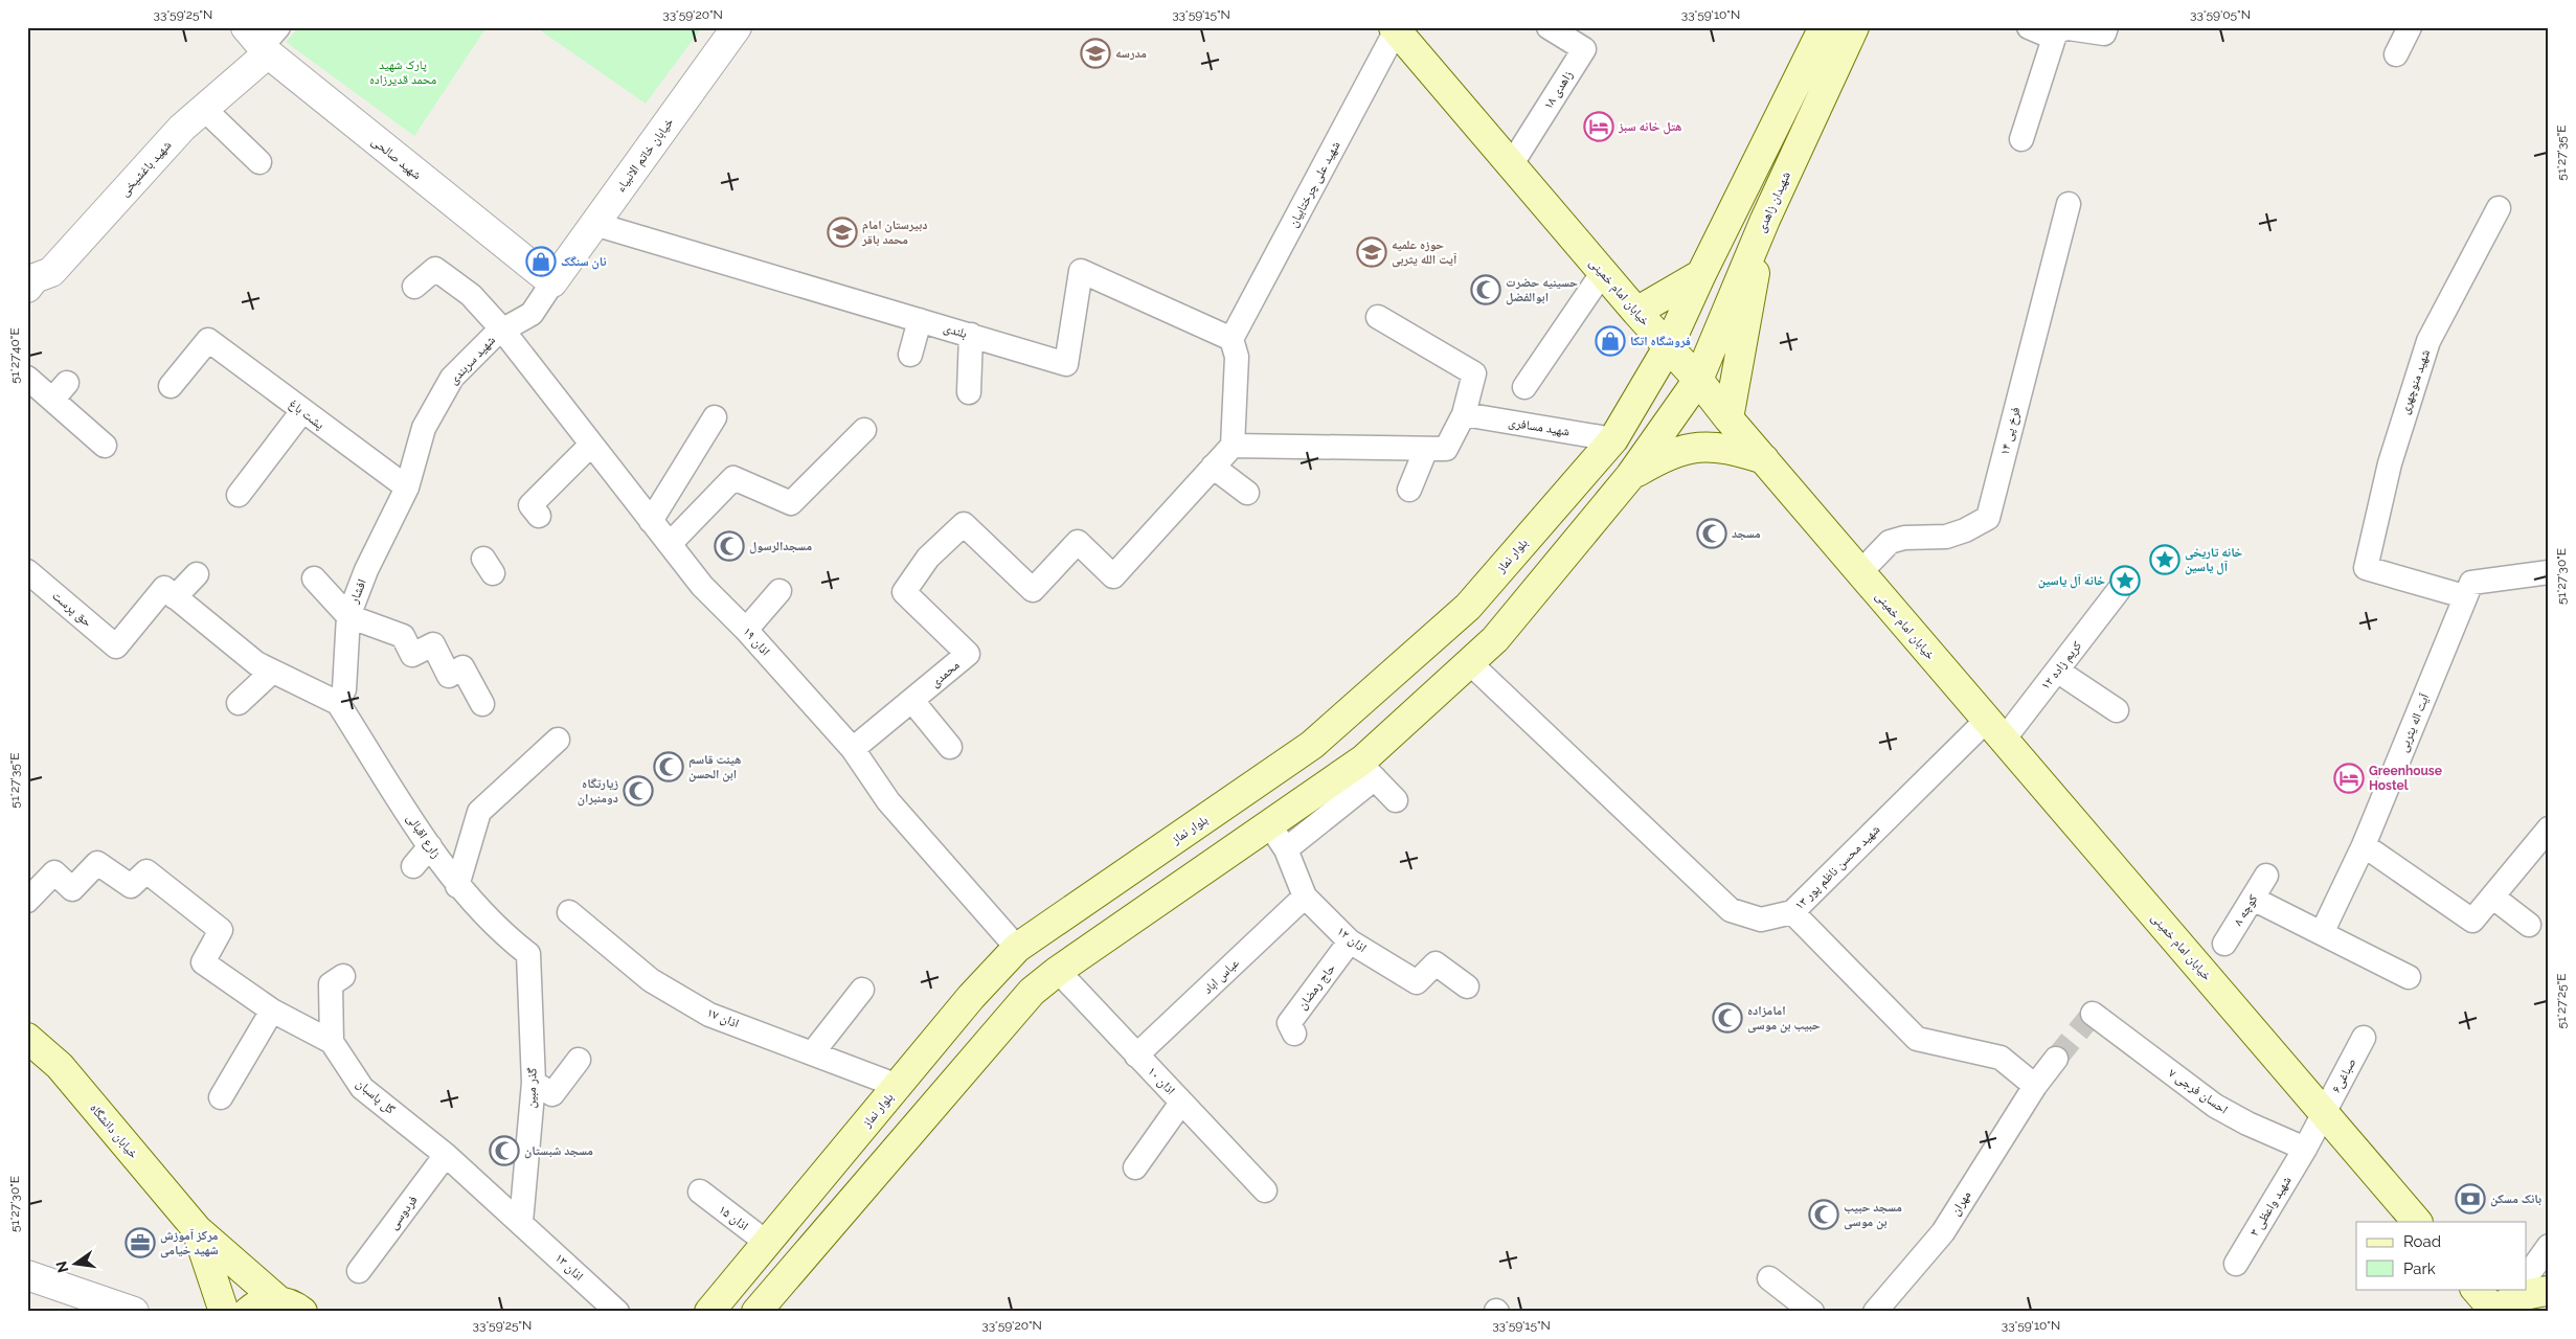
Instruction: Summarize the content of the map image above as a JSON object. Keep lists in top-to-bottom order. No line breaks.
{"streets":{"main road":["شهیدان زاهدی","خیابان امام خمینی","بلوار نماز","خیابان دانشگاه"],"street":["زاهدی ۱۸","خیابان خاتم الانبیاء","شهید صالحی","شهید باغشیخی","شهید علی چرختابیان","بلندی","شهید سربندی","شهید منوچهری","پشت باغ","شهید مسافری","فرخ پی ۱۴","افشار","حق پرست","اذان ۱۹","کریم زاده ۱۲","محمدی","آیت اله یثربی","زارع اقبالی","شهید محسن ناظم پور ۱۳","کوچه ۸","اذان ۱۲","عباس اباد","حاج رمضان","اذان ۱۷","صباغی۶","اذان ۱۰","گذر مبین","احسان فرجی ۷","گل پاسبان","مهران","شهید واعظی ۳","فردوسی","اذان ۱۵","اذان ۱۳"]},"crossings":[["زاهدی ۱۸","خیابان امام خمینی"],["خیابان خاتم الانبیاء","شهید صالحی"],["خیابان خاتم الانبیاء","بلندی"],["خیابان خاتم الانبیاء","شهید سربندی"],["شهید صالحی","شهید باغشیخی"],["شهید صالحی","شهید سربندی"],["شهید علی چرختابیان","خیابان امام خمینی"],["شهید علی چرختابیان","بلندی"],["شهیدان زاهدی","خیابان امام خمینی"],["خیابان امام خمینی","فرخ پی ۱۴"],["خیابان امام خمینی","بلوار نماز"],["خیابان امام خمینی","کریم زاده ۱۲"],["خیابان امام خمینی","شهید محسن ناظم پور ۱۳"],["خیابان امام خمینی","صباغی۶"],["شهید سربندی","پشت باغ"],["شهید سربندی","افشار"],["شهید سربندی","اذان ۱۹"],["شهید منوچهری","آیت اله یثربی"],["پشت باغ","افشار"],["شهید مسافری","بلوار نماز"],["بلوار نماز","اذان ۱۹"],["بلوار نماز","اذان ۱۷"],["بلوار نماز","اذان ۱۵"],["افشار","زارع اقبالی"],["اذان ۱۹","محمدی"],["کریم زاده ۱۲","شهید محسن ناظم پور ۱۳"],["زارع اقبالی","گذر مبین"],["شهید محسن ناظم پور ۱۳","مهران"],["اذان ۱۲","عباس اباد"],["اذان ۱۲","حاج رمضان"],["عباس اباد","اذان ۱۰"],["گذر مبین","گل پاسبان"],["گذر مبین","اذان ۱۳"],["احسان فرجی ۷","شهید واعظی ۳"],["گل پاسبان","فردوسی"],["گل پاسبان","اذان ۱۳"]],"parks":["پارک شهید محمد قدیرزاده"],"places":{"school or university":["مدرسه","دبیرستان امام محمد باقر","حوزه علمیه آیت الله یثربی"],"hotel":["هتل خانه سبز","Greenhouse Hostel"],"shop":["نان سنگک","فروشگاه اتکا"],"mosque":["حسینیه حضرت ابوالفضل","مسجد","مسجدالرسول","هیئت قاسم ابن الحسن","زیارتگاه دومنبران","امامزاده حبیب بن موسی","مسجد شبستان","مسجد حبیب بن موسی"],"place":["خانه تاریخی آل یاسین","خانه آل یاسین"],"bank":["بانک مسکن"],"office":["مرکز آموزش شهید خیامی"]},"legend":["Road","Park"],"north":"left","coordinates":["33°59'25\"N","33°59'20\"N","33°59'15\"N","33°59'10\"N","33°59'05\"N","51°27'35\"E","51°27'40\"E","51°27'30\"E","51°27'25\"E"]}
